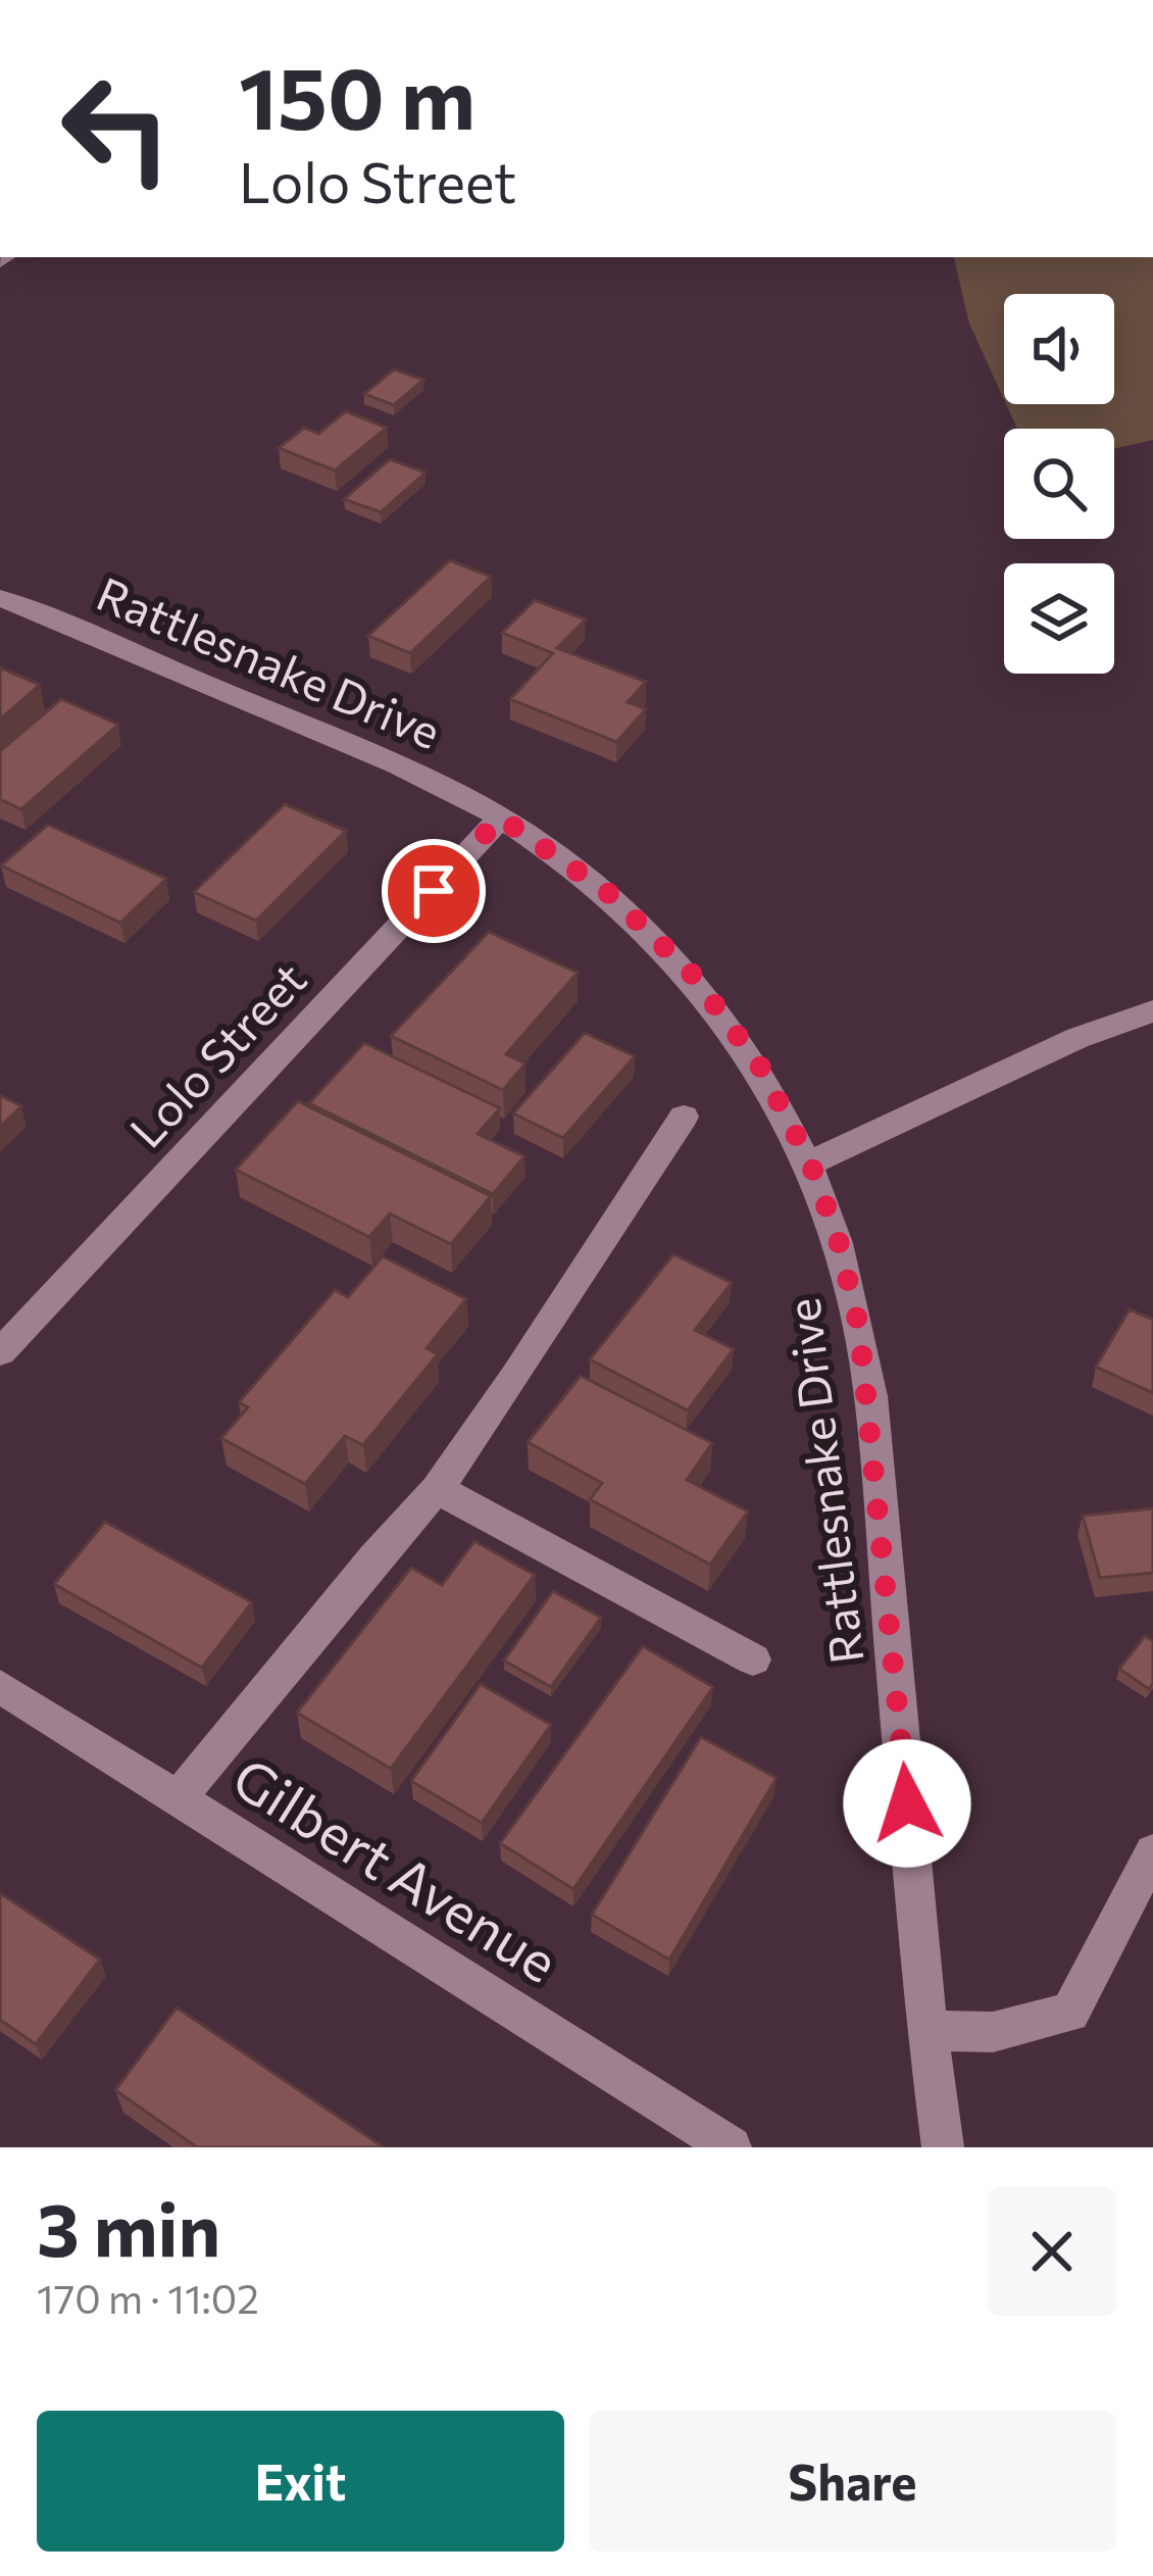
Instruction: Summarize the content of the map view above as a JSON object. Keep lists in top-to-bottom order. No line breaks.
{"streets":{"street":["Rattlesnake Drive","Lolo Street","Gilbert Avenue"]},"crossings":[["Rattlesnake Drive","Lolo Street"]],"page":{"turn":["150 m","Lolo Street"],"heading":["3 min","170 m · 11:02"],"buttons":["Exit","Share"]}}
